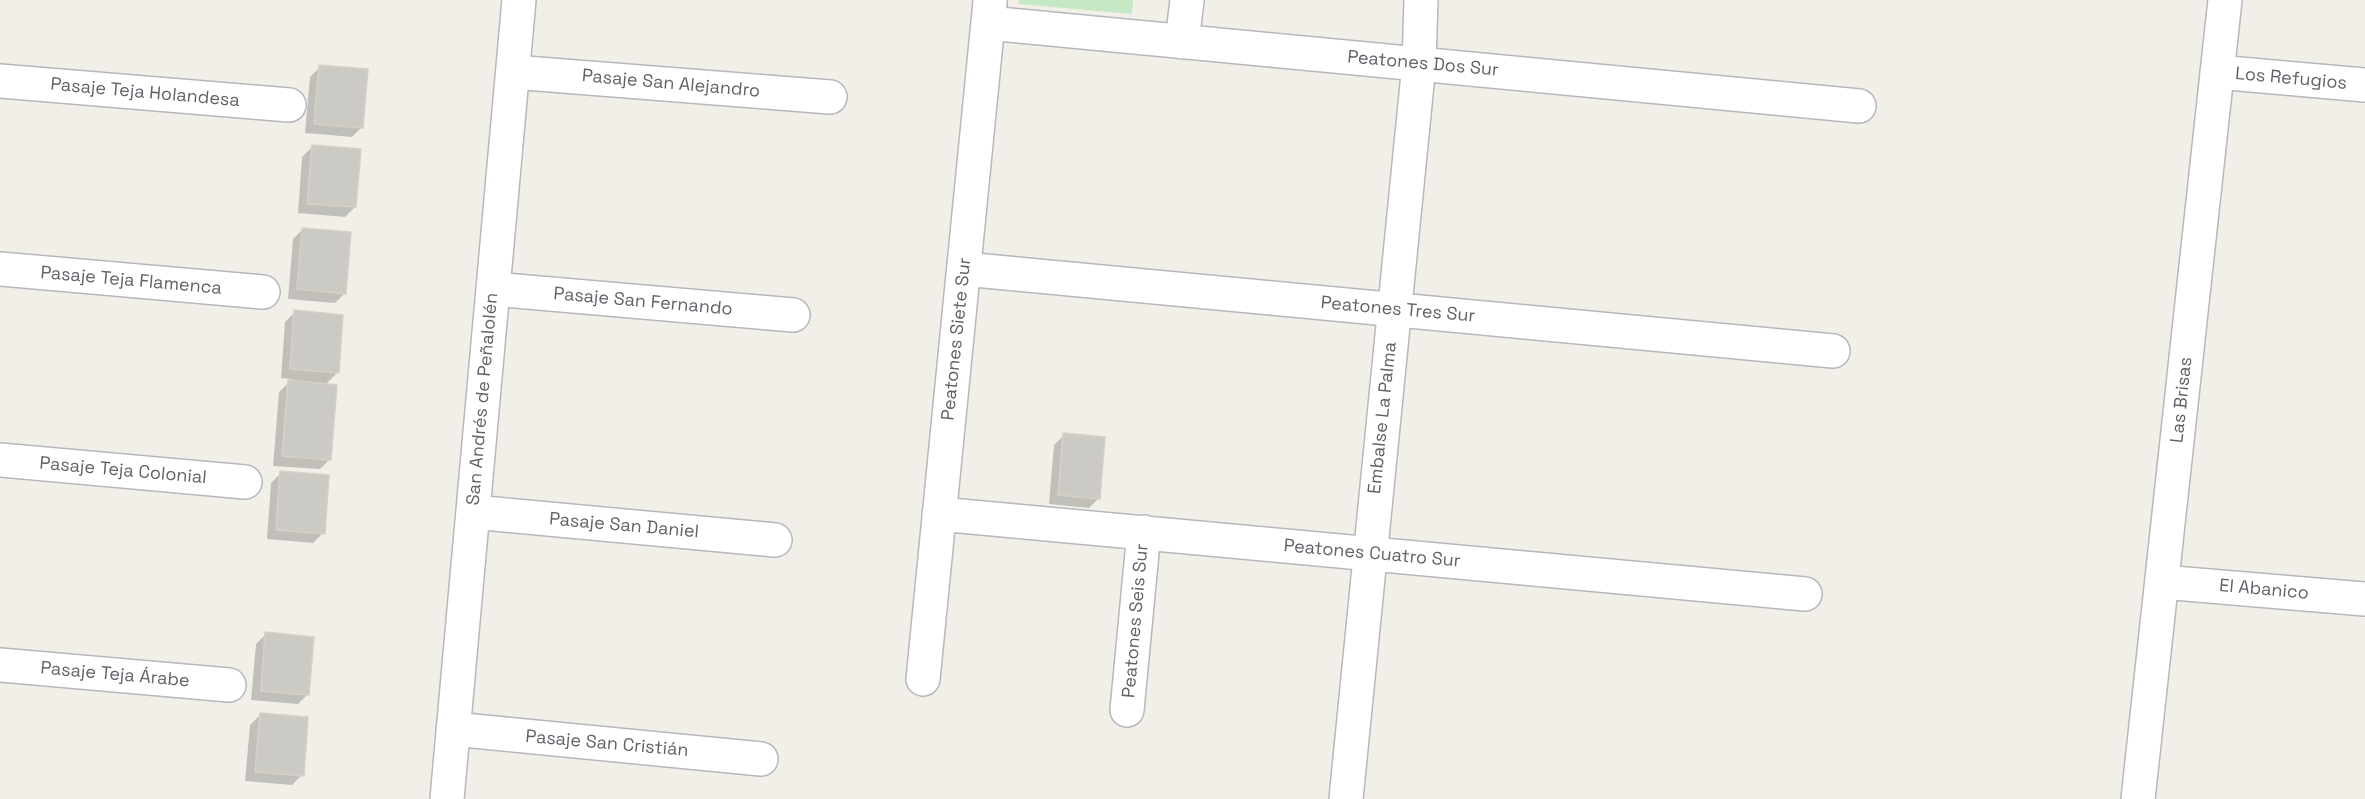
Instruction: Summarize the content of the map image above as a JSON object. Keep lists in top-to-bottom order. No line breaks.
{"streets":{"street":["Peatones Dos Sur","Los Refugios","Pasaje San Alejandro","Pasaje Teja Holandesa","Pasaje Teja Flamenca","Pasaje San Fernando","Peatones Tres Sur","Peatones Siete Sur","San Andrés de Peñalolén","Las Brisas","Embalse La Palma","Pasaje Teja Colonial","Pasaje San Daniel","Peatones Cuatro Sur","El Abanico","Peatones Seis Sur","Pasaje Teja Árabe","Pasaje San Cristián"]},"crossings":[["Peatones Dos Sur","Peatones Siete Sur"],["Peatones Dos Sur","Embalse La Palma"],["Los Refugios","Las Brisas"],["Pasaje San Alejandro","San Andrés de Peñalolén"],["Pasaje San Fernando","San Andrés de Peñalolén"],["Peatones Tres Sur","Peatones Siete Sur"],["Peatones Tres Sur","Embalse La Palma"],["Peatones Siete Sur","Peatones Cuatro Sur"],["San Andrés de Peñalolén","Pasaje San Daniel"],["San Andrés de Peñalolén","Pasaje San Cristián"],["Las Brisas","El Abanico"],["Embalse La Palma","Peatones Cuatro Sur"],["Peatones Cuatro Sur","Peatones Seis Sur"]]}
